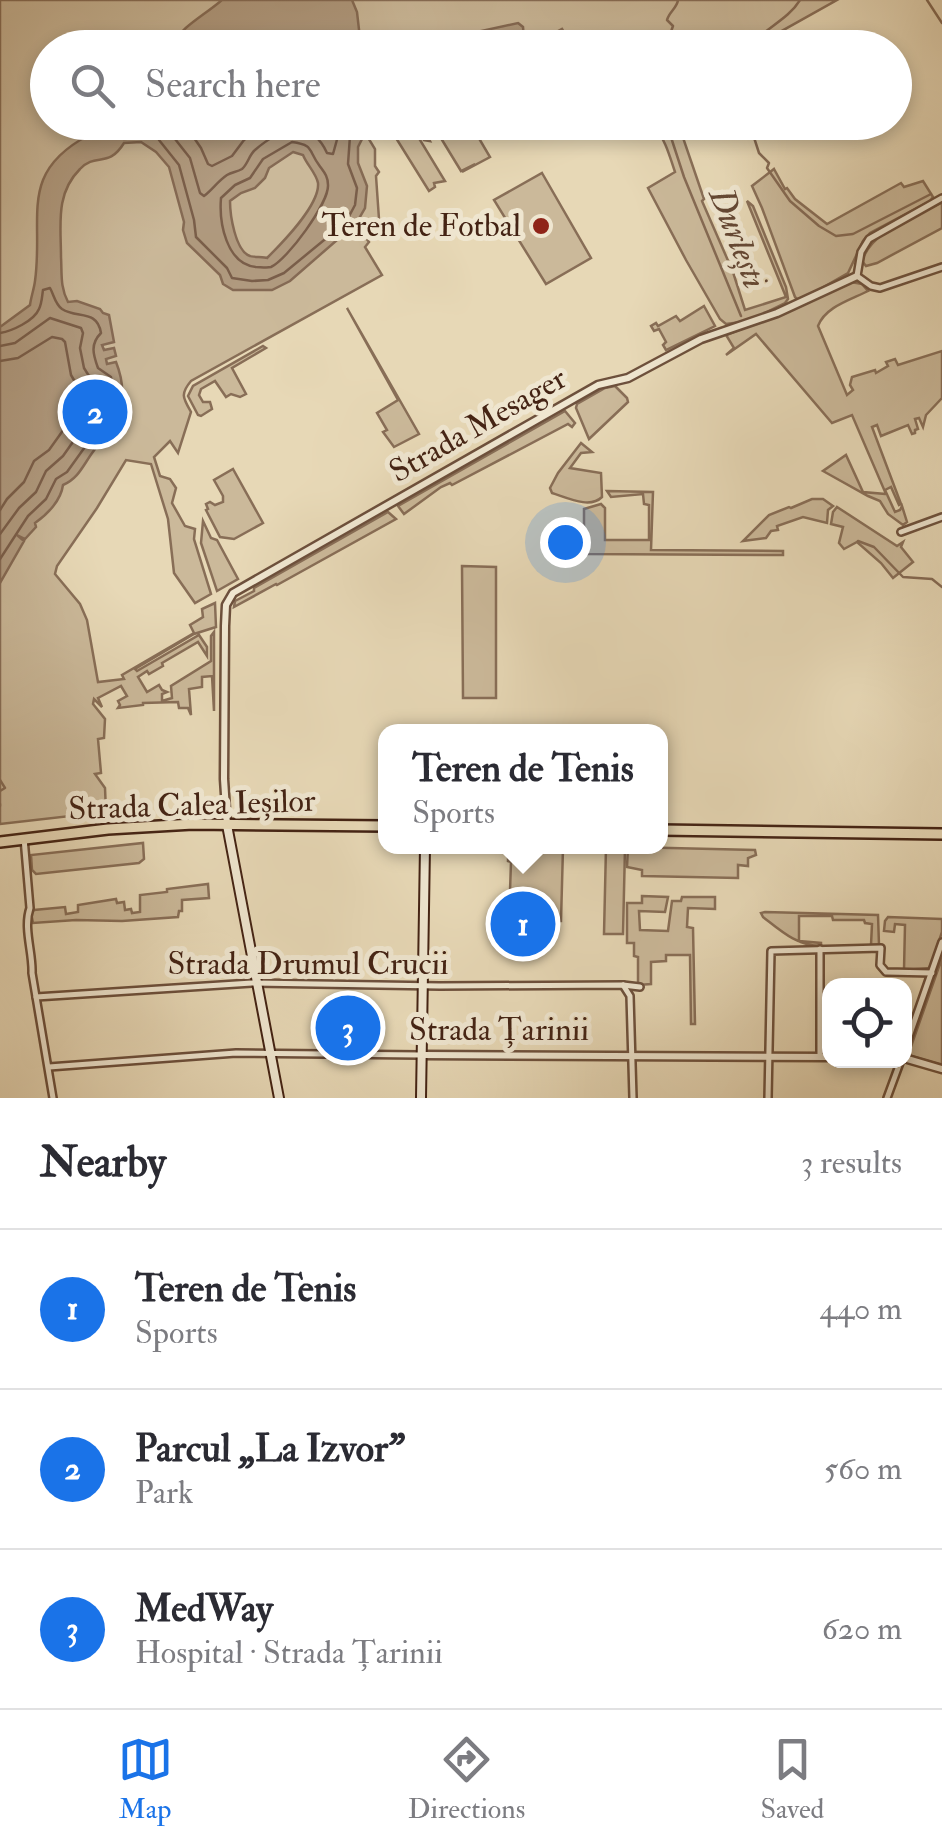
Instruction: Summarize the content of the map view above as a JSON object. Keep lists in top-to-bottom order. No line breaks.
{"streets":{"main road":["Strada Calea Ieșilor"],"street":["Strada Mesager","Strada Drumul Crucii","Strada Țarinii"]},"crossings":[["Strada Mesager","Strada Calea Ieșilor"]],"water":["Durlești"],"places":["Teren de Fotbal"],"page":{"search":"Search here","pins":["2","1","3"],"popup":["Teren de Tenis","Sports"],"heading":["Nearby","3 results"],"list":[{"mark":"1","name":"Teren de Tenis","note":"Sports","value":"440 m"},{"mark":"2","name":"Parcul „La Izvor”","note":"Park","value":"560 m"},{"mark":"3","name":"MedWay","note":"Hospital · Strada Țarinii","value":"620 m"}],"nav":["Map","Directions","Saved"]}}
